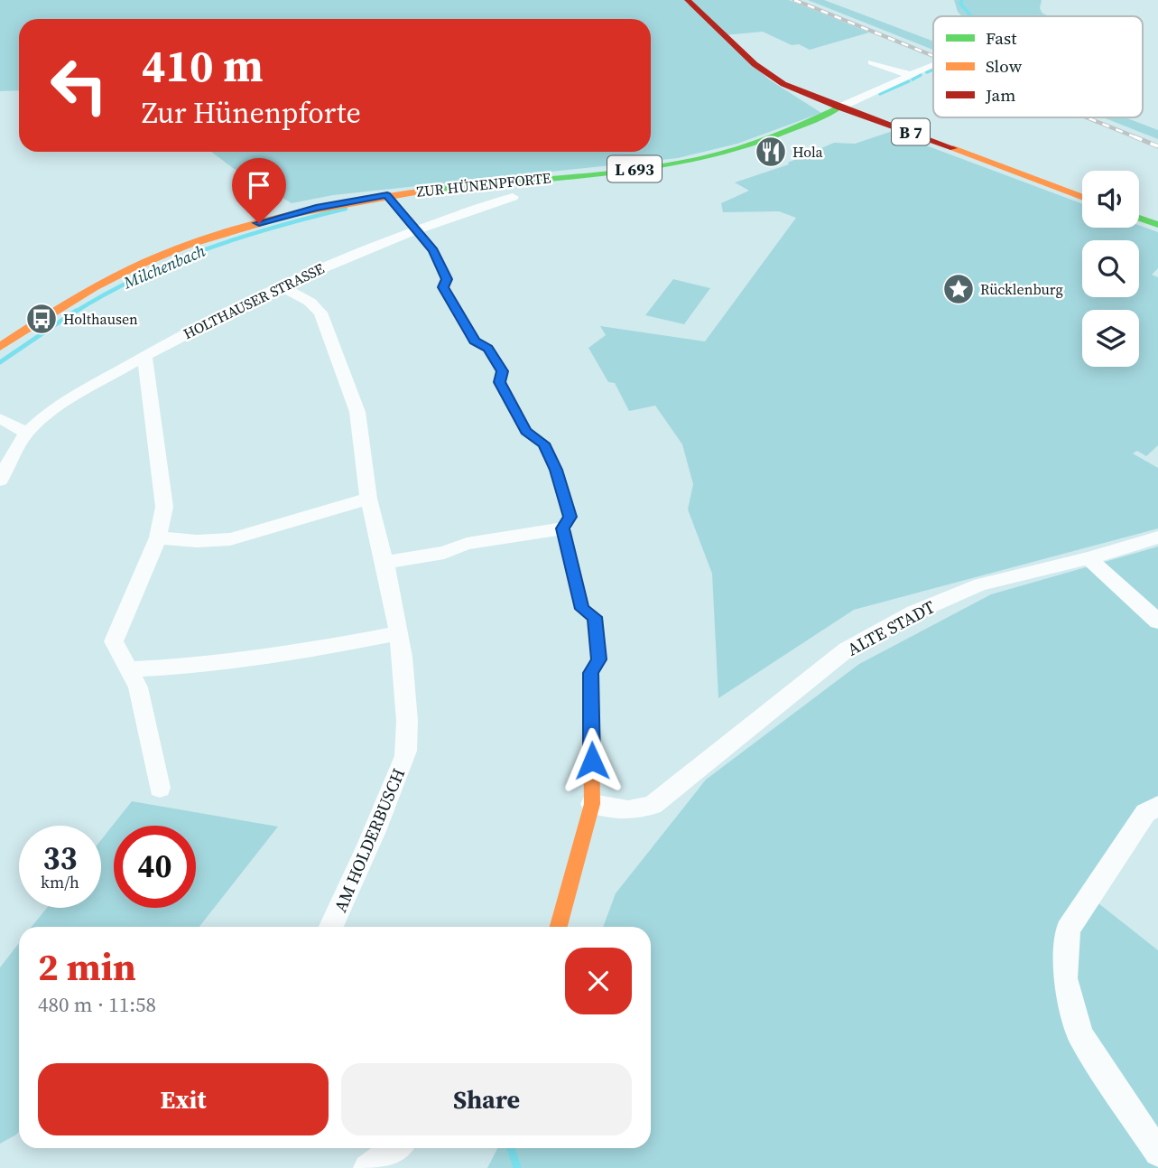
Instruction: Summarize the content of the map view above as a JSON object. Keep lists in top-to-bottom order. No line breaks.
{"streets":{"main road":["B 7","L 693","ZUR HÜNENPFORTE"],"street":["HOLTHAUSER STRASSE","ALTE STADT","AM HOLDERBUSCH"]},"crossings":[["B 7","ZUR HÜNENPFORTE"],["HOLTHAUSER STRASSE","AM HOLDERBUSCH"]],"water":["Milchenbach"],"places":{"restaurant":["Hola"],"place":["Rücklenburg"],"bus stop":["Holthausen"]},"legend":["Fast","Slow","Jam"],"page":{"turn":["410 m","Zur Hünenpforte"],"speed":"33 km/h","limit":"40","heading":["2 min","480 m · 11:58"],"buttons":["Exit","Share"]}}
